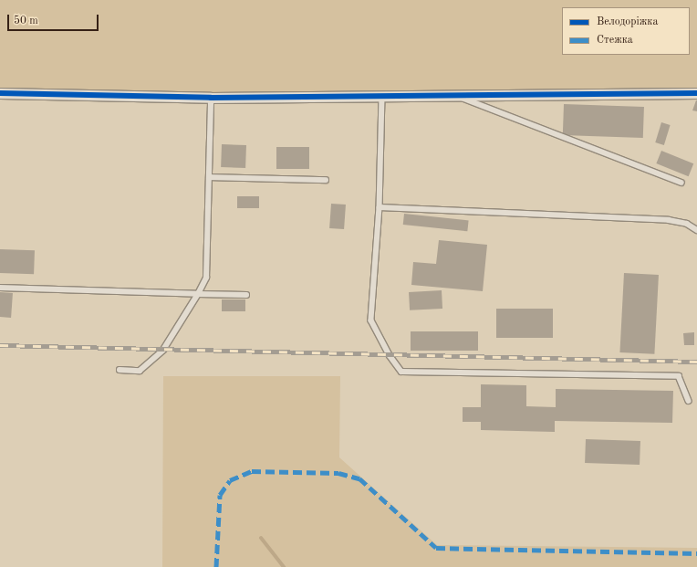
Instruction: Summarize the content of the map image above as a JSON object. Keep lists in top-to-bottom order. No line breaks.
{"legend":["Велодоріжка","Стежка"],"scale_bar":"50 m"}
